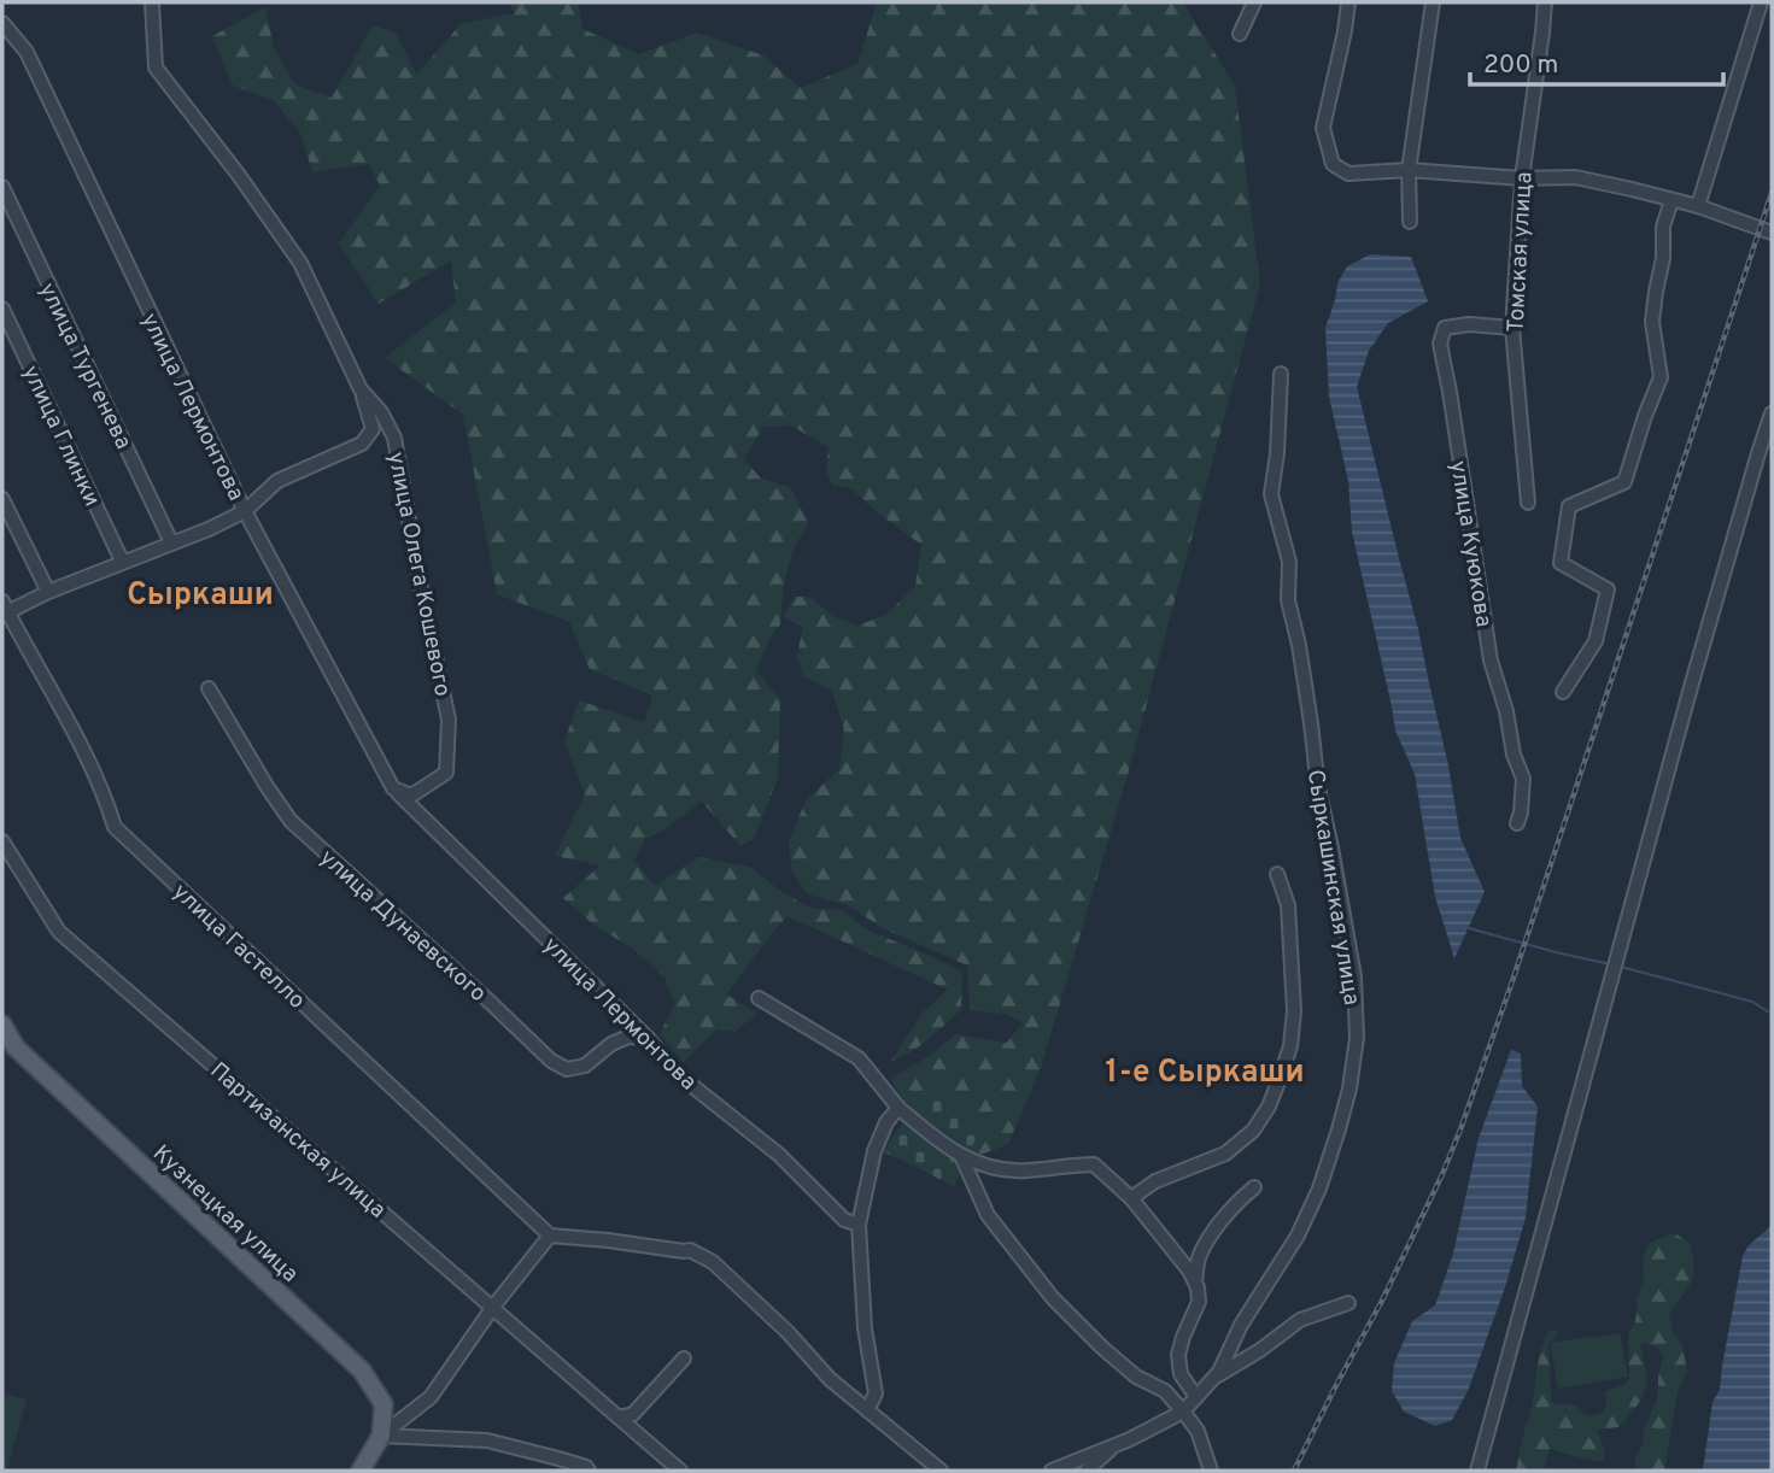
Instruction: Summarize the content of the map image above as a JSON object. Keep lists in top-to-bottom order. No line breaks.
{"streets":{"main road":["Кузнецкая улица"],"street":["Томская улица","улица Тургенева","улица Лермонтова","улица Глинки","улица Куюкова","улица Олега Кошевого","Сыркашинская улица","улица Дунаевского","улица Гастелло","Партизанская улица"]},"crossings":[["Томская улица","улица Куюкова"],["улица Лермонтова","улица Олега Кошевого"],["улица Лермонтова","улица Дунаевского"]],"districts":["Сыркаши","1-е Сыркаши"],"scale_bar":"200 m"}
